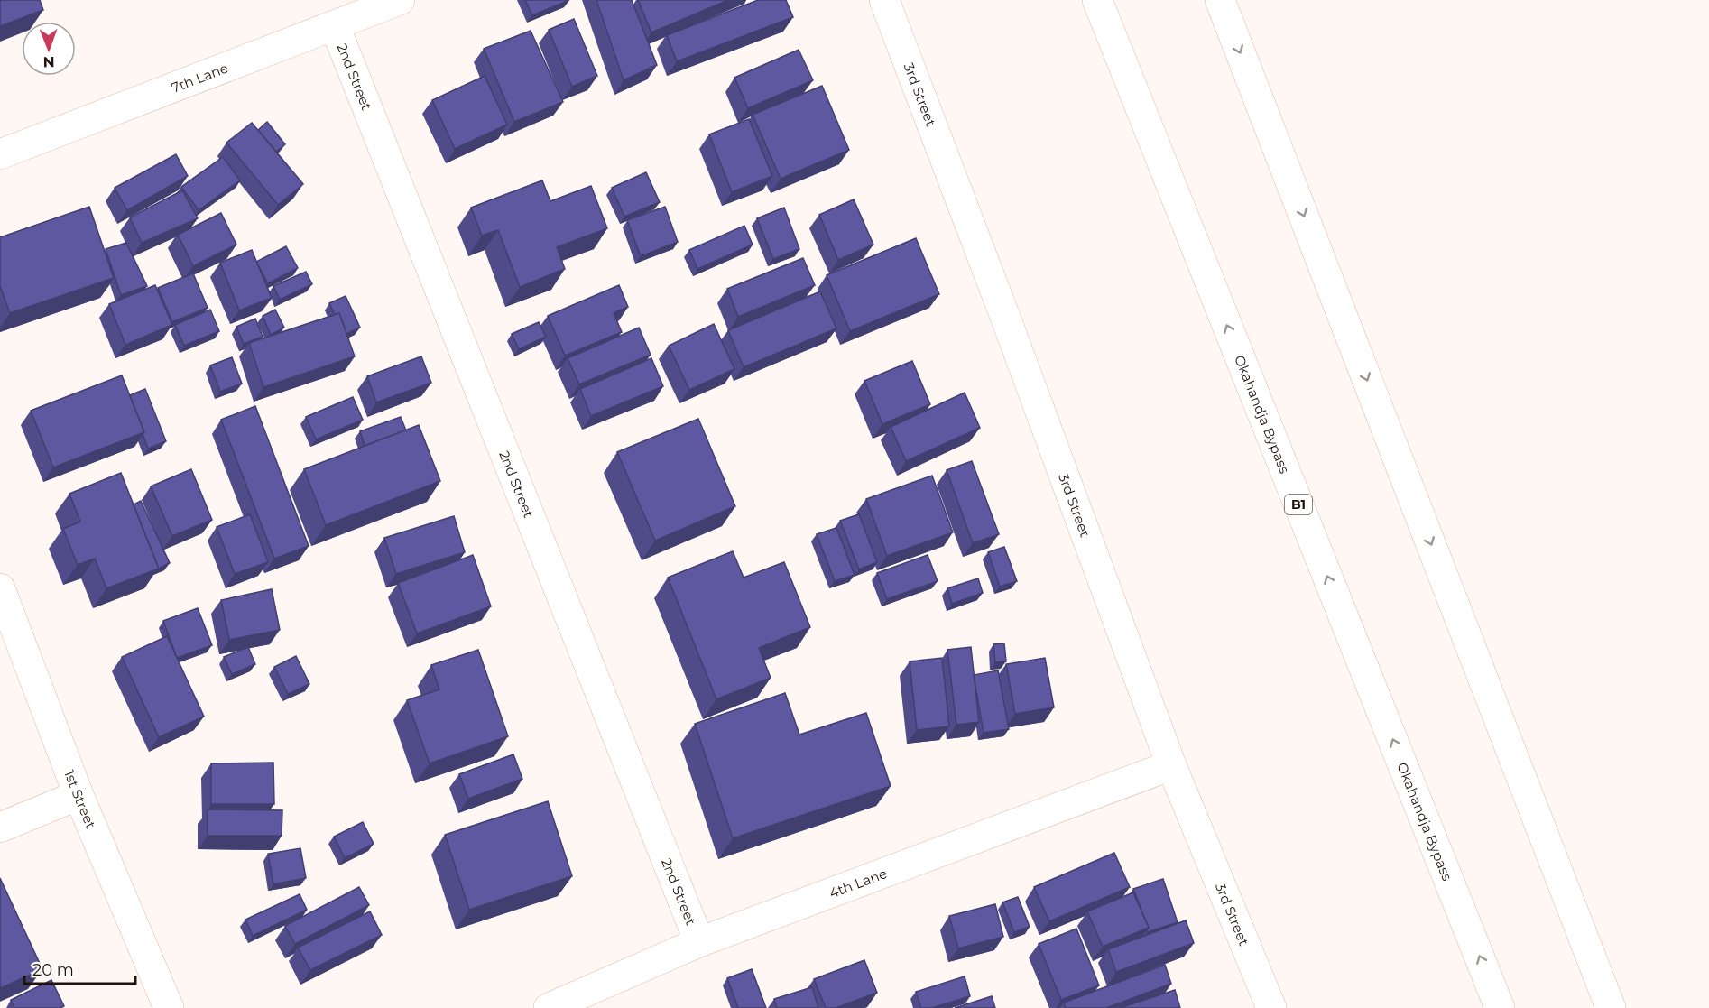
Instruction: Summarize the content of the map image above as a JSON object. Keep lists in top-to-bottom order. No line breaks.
{"streets":{"main road":["2nd Street","7th Lane","3rd Street","Okahandja Bypass","B1","1st Street","4th Lane"]},"crossings":[["2nd Street","7th Lane"],["2nd Street","4th Lane"],["3rd Street","4th Lane"]],"scale_bar":"20 m","north":"bottom"}
